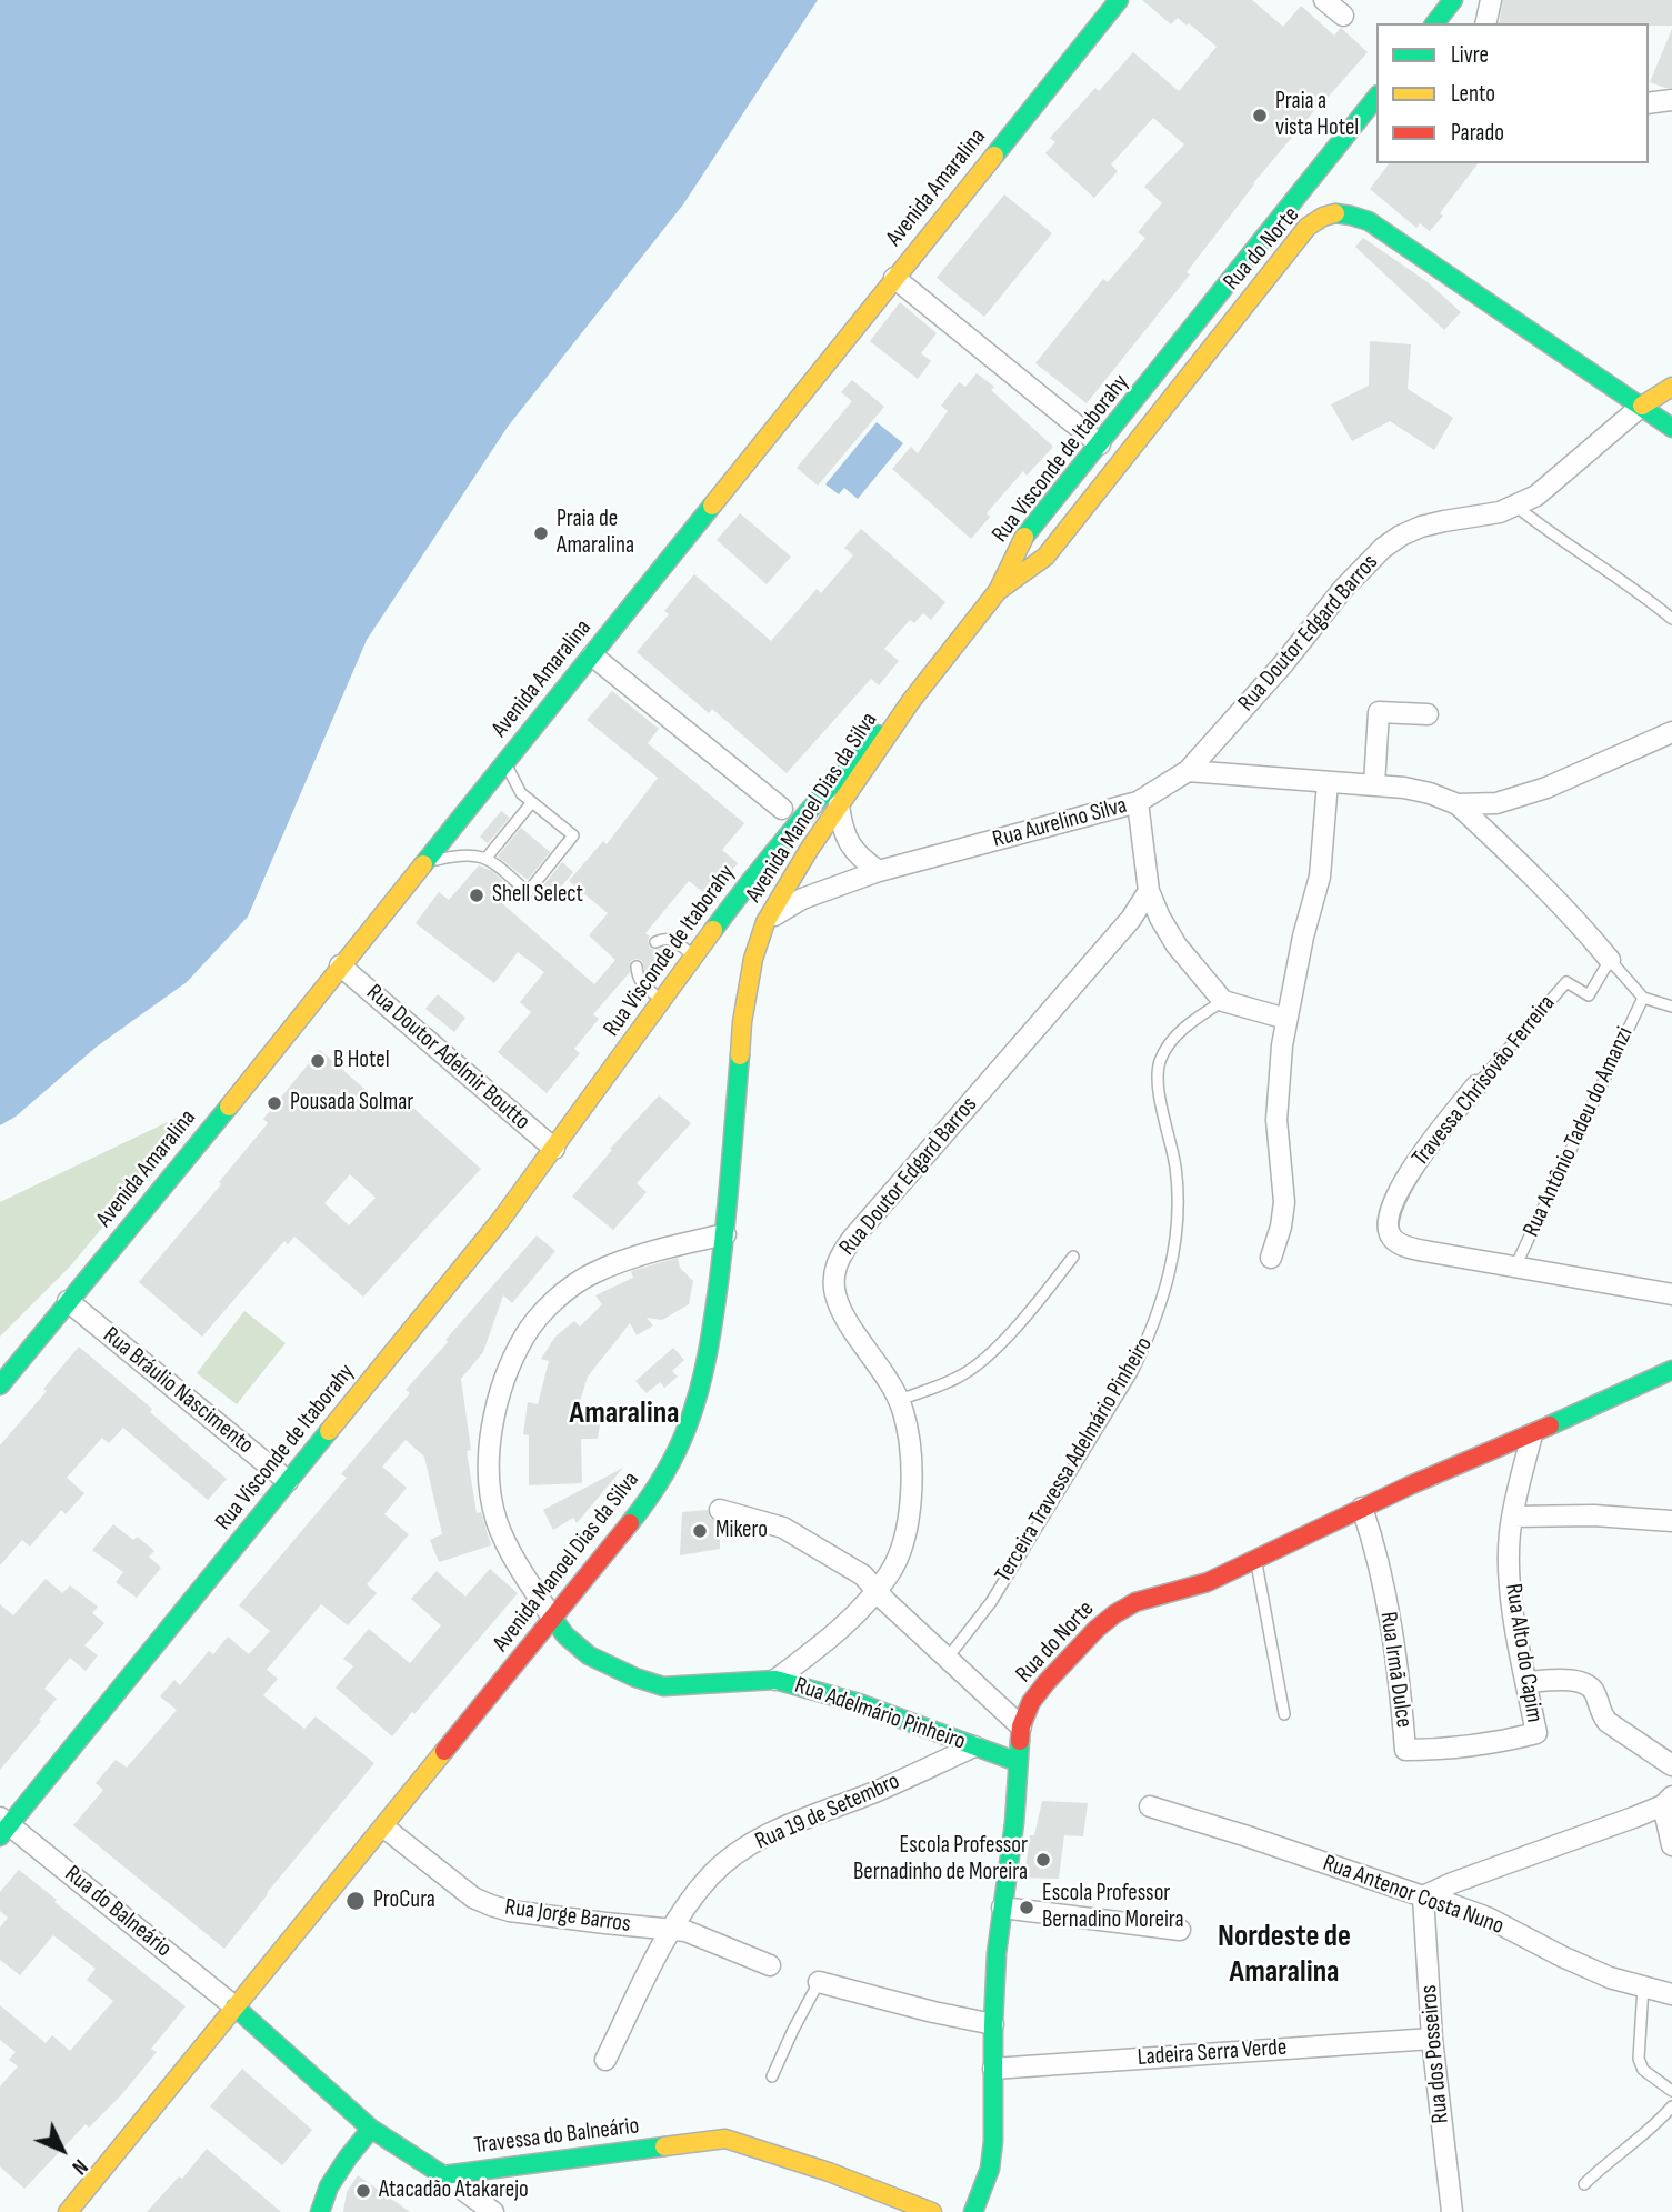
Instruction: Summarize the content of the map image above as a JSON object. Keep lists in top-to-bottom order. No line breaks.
{"streets":{"street":["Avenida Amaralina","Rua do Norte","Rua Visconde de Itaborahy","Rua Doutor Edgard Barros","Avenida Manoel Dias da Silva","Rua Aurelino Silva","Rua Doutor Adelmir Boutto","Travessa Chrisóvâo Ferreira","Rua Bráulio Nascimento","Rua Alto do Capim","Rua Irmã Dulce","Rua Adelmário Pinheiro","Rua 19 de Setembro","Rua Antenor Costa Nuno","Rua do Balneário","Rua Jorge Barros","Ladeira Serra Verde","Rua dos Posseiros","Travessa do Balneário"],"lane":["Rua Antônio Tadeu do Amanzi","Terceira Travessa Adelmário Pinheiro"]},"crossings":[["Avenida Amaralina","Rua Doutor Adelmir Boutto"],["Avenida Amaralina","Rua Bráulio Nascimento"],["Rua do Norte","Rua Visconde de Itaborahy"],["Rua do Norte","Rua Doutor Edgard Barros"],["Rua do Norte","Rua Alto do Capim"],["Rua do Norte","Rua Irmã Dulce"],["Rua do Norte","Rua Adelmário Pinheiro"],["Rua do Norte","Ladeira Serra Verde"],["Rua Visconde de Itaborahy","Avenida Manoel Dias da Silva"],["Rua Visconde de Itaborahy","Rua Doutor Adelmir Boutto"],["Rua Visconde de Itaborahy","Rua Bráulio Nascimento"],["Rua Visconde de Itaborahy","Rua do Balneário"],["Rua Doutor Edgard Barros","Rua Aurelino Silva"],["Rua Doutor Edgard Barros","Rua Adelmário Pinheiro"],["Avenida Manoel Dias da Silva","Rua Aurelino Silva"],["Avenida Manoel Dias da Silva","Rua Adelmário Pinheiro"],["Avenida Manoel Dias da Silva","Rua do Balneário"],["Avenida Manoel Dias da Silva","Rua Jorge Barros"],["Travessa Chrisóvâo Ferreira","Rua Antônio Tadeu do Amanzi"],["Rua Alto do Capim","Rua Irmã Dulce"],["Rua Adelmário Pinheiro","Rua 19 de Setembro"],["Rua 19 de Setembro","Rua Jorge Barros"],["Rua Antenor Costa Nuno","Rua dos Posseiros"],["Ladeira Serra Verde","Rua dos Posseiros"]],"districts":["Amaralina","Nordeste de Amaralina"],"places":["Praia a vista Hotel","Praia de Amaralina","Shell Select","B Hotel","Pousada Solmar","Mikero","Escola Professor Bernadinho de Moreira","ProCura","Escola Professor Bernadino Moreira","Atacadão Atakarejo"],"legend":["Livre","Lento","Parado"],"north":"bottom right"}
